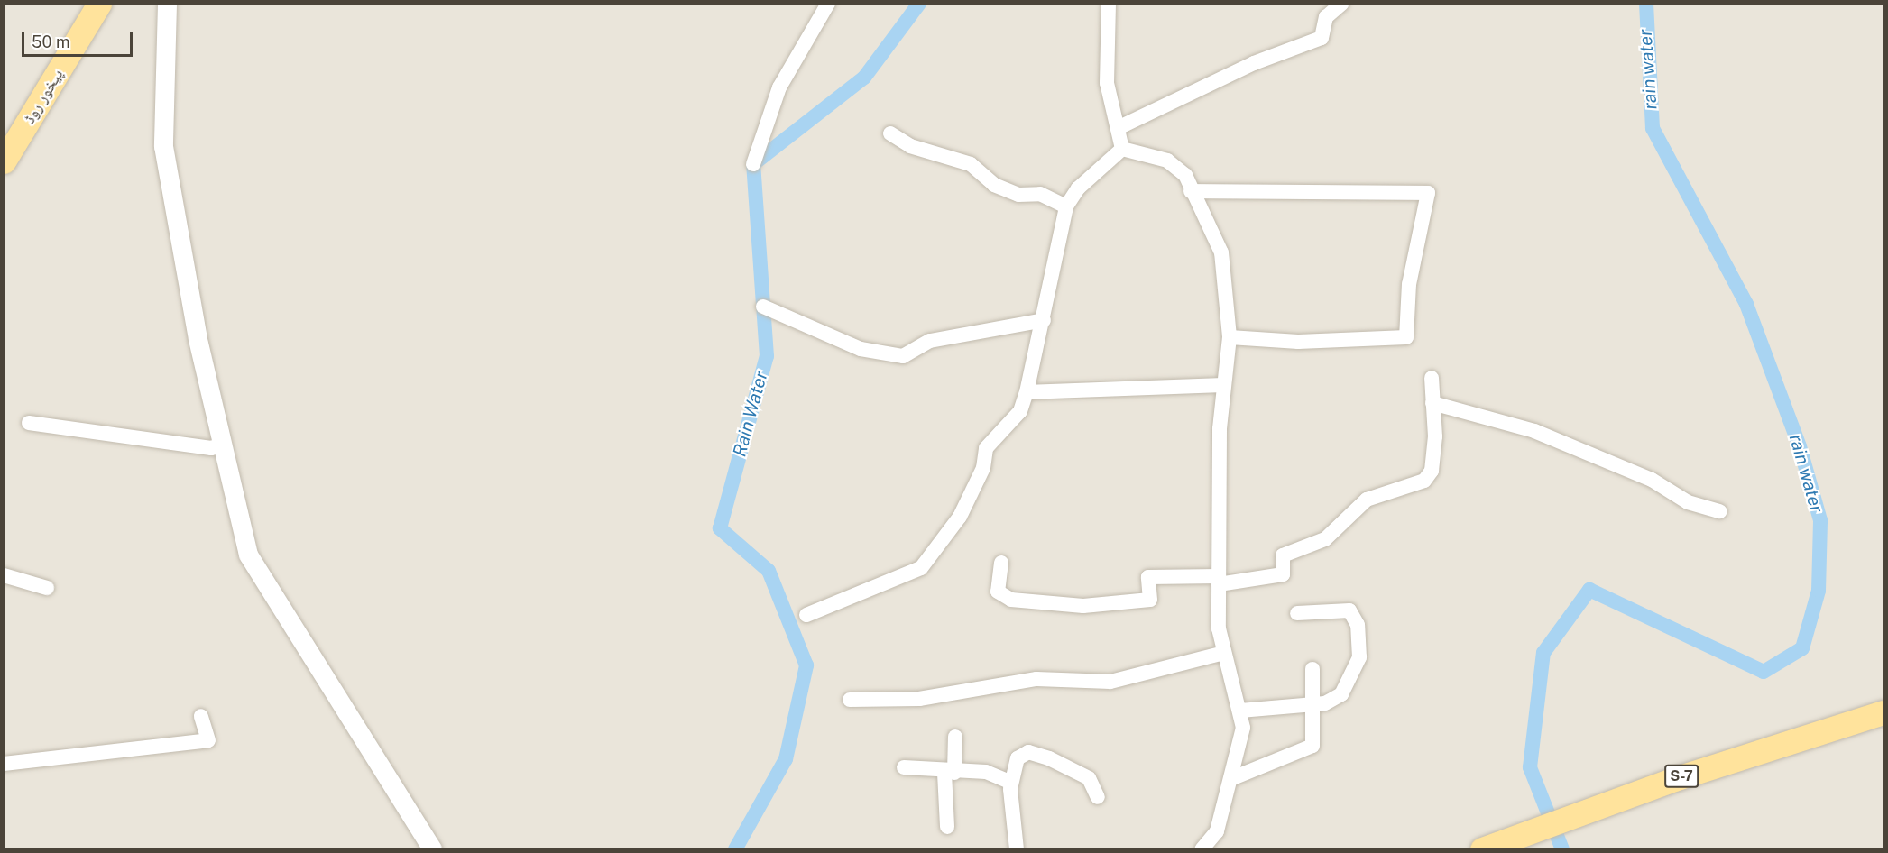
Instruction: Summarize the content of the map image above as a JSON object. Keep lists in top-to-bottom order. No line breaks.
{"streets":{"main road":["پیخور روڈ","S-7"]},"water":["rain water","Rain Water"],"scale_bar":"50 m"}
